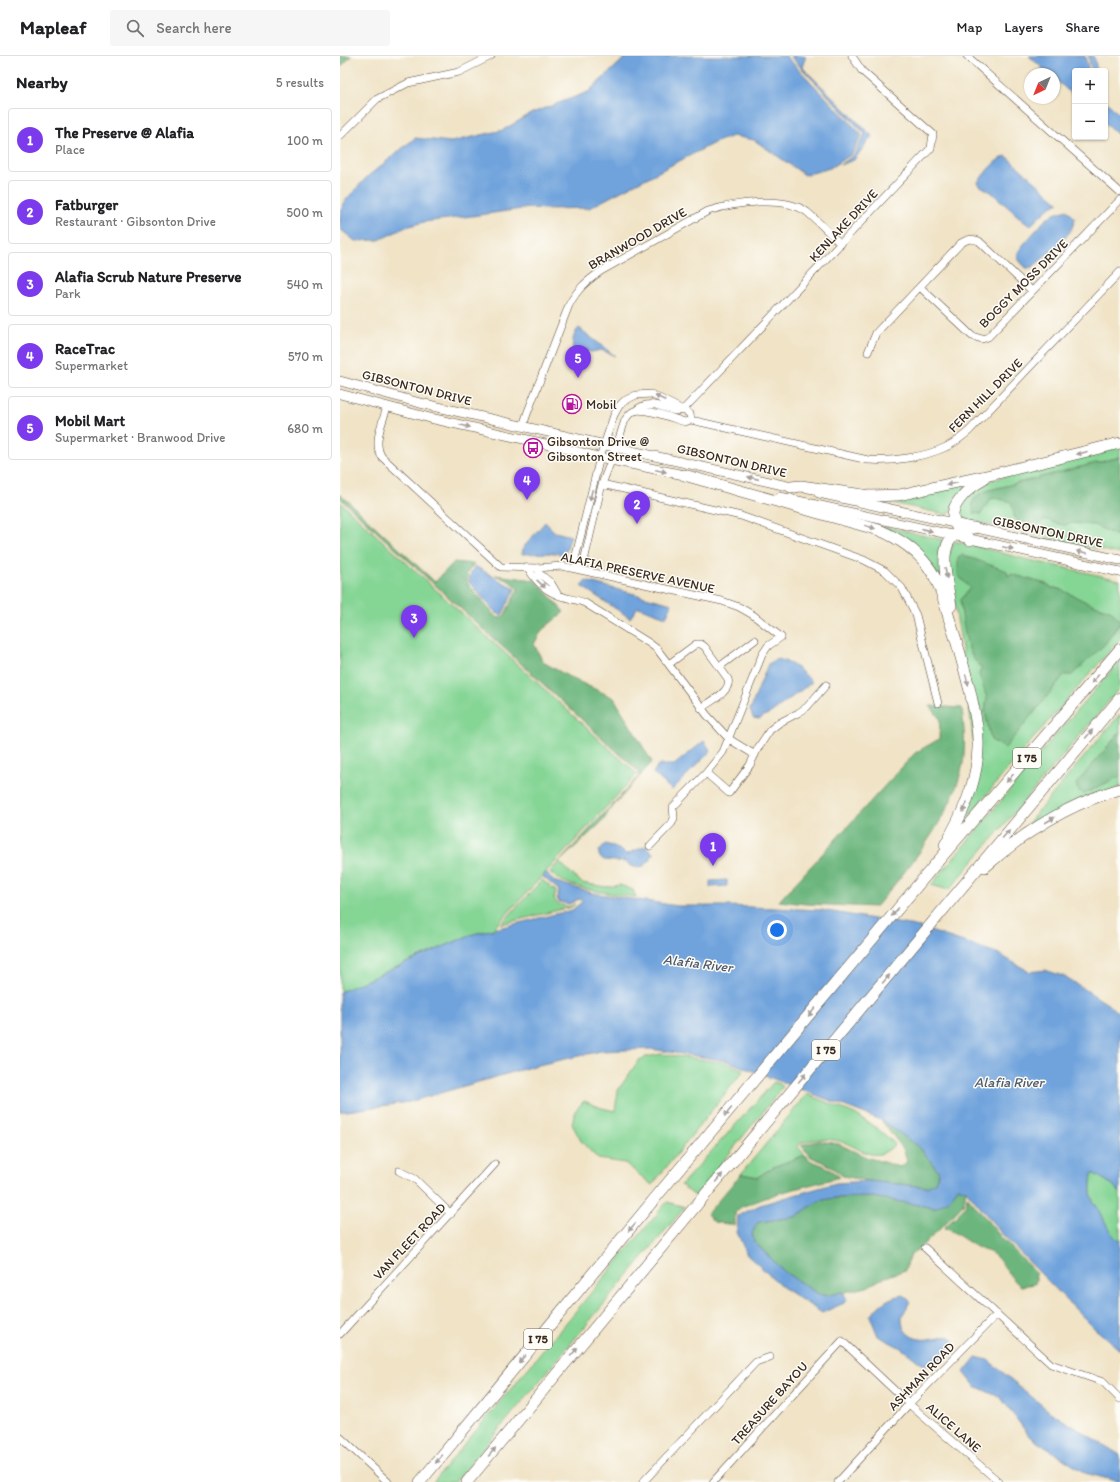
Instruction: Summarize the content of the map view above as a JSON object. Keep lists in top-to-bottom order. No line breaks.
{"streets":{"highway":["I 75"],"main road":["GIBSONTON DRIVE"],"street":["KENLAKE DRIVE","BRANWOOD DRIVE","BOGGY MOSS DRIVE","FERN HILL DRIVE","ALAFIA PRESERVE AVENUE","VAN FLEET ROAD","ASHMAN ROAD","TREASURE BAYOU","ALICE LANE"]},"crossings":[["KENLAKE DRIVE","BRANWOOD DRIVE"],["BRANWOOD DRIVE","GIBSONTON DRIVE"],["GIBSONTON DRIVE","ALAFIA PRESERVE AVENUE"],["ASHMAN ROAD","ALICE LANE"],["TREASURE BAYOU","ALICE LANE"]],"water":["Alafia River"],"places":{"fuel station":["Mobil"],"bus stop":["Gibsonton Drive @ Gibsonton Street"]},"north":"bottom left","page":{"header":"Mapleaf","search":"Search here","nav":["Map","Layers","Share"],"heading":["Nearby","5 results"],"map_buttons":["+","−"],"list":[{"mark":"1","name":"The Preserve @ Alafia","note":"Place","value":"100 m"},{"mark":"2","name":"Fatburger","note":"Restaurant · Gibsonton Drive","value":"500 m"},{"mark":"3","name":"Alafia Scrub Nature Preserve","note":"Park","value":"540 m"},{"mark":"4","name":"RaceTrac","note":"Supermarket","value":"570 m"},{"mark":"5","name":"Mobil Mart","note":"Supermarket · Branwood Drive","value":"680 m"}],"pins":["5","4","2","3","1"]}}
